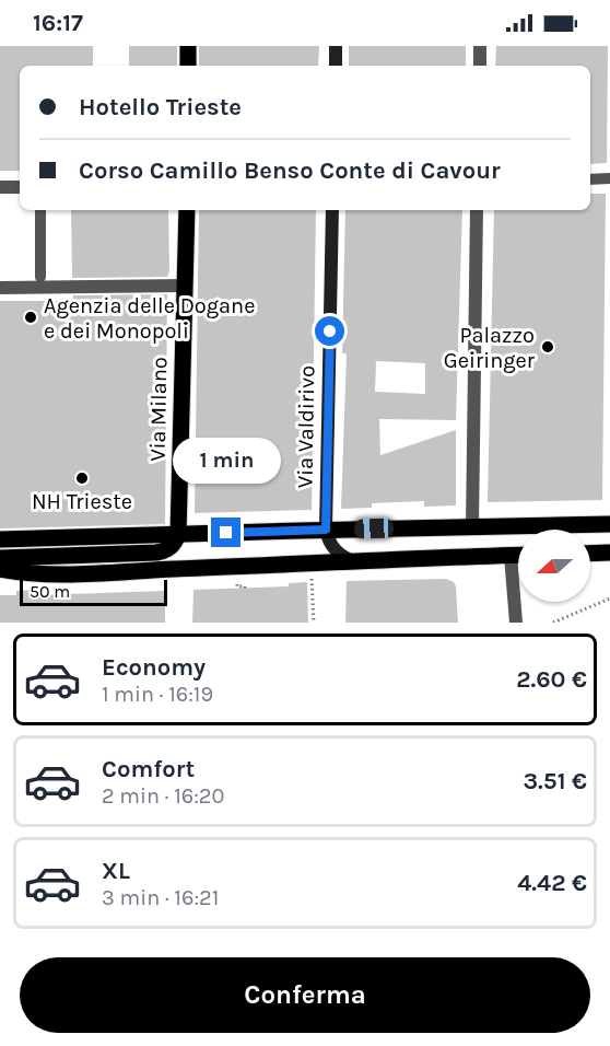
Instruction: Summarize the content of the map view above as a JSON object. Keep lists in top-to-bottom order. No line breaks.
{"streets":{"main road":["Via Milano","Via Valdirivo"]},"places":["Agenzia delle Dogane e dei Monopoli","Palazzo Geiringer","NH Trieste"],"scale_bar":"50 m","north":"left","page":{"status":"16:17","banner":["Hotello Trieste","Corso Camillo Benso Conte di Cavour"],"bubble":"1 min","scale":"50 m","list":[{"name":"Economy","note":"1 min · 16:19","value":"2.60 €"},{"name":"Comfort","note":"2 min · 16:20","value":"3.51 €"},{"name":"XL","note":"3 min · 16:21","value":"4.42 €"}],"buttons":"Conferma"}}
